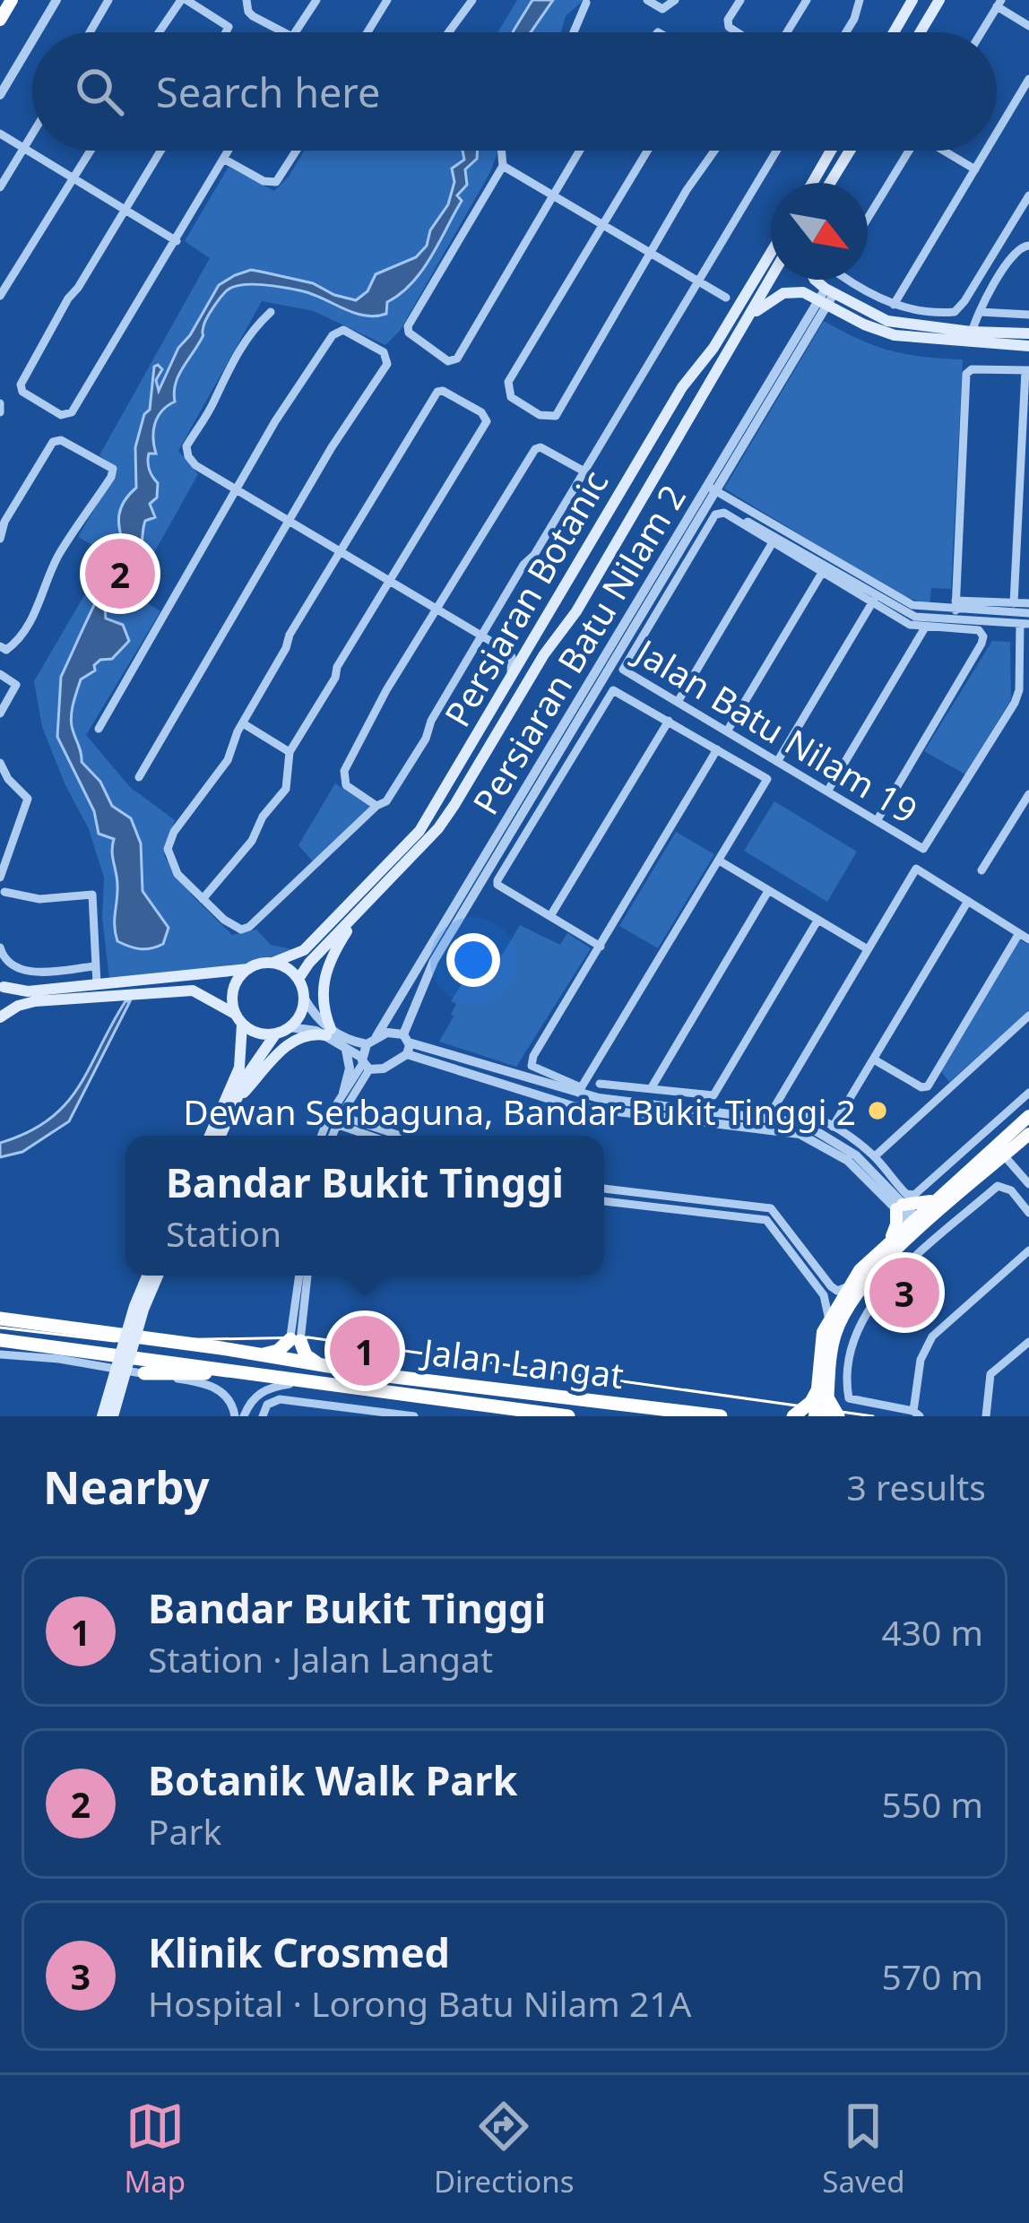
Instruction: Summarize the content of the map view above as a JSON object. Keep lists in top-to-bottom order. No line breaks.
{"streets":{"highway":["Jalan Langat"],"main road":["Persiaran Botanic"],"street":["Persiaran Batu Nilam 2","Jalan Batu Nilam 19"]},"crossings":[["Persiaran Batu Nilam 2","Jalan Batu Nilam 19"]],"places":["Dewan Serbaguna, Bandar Bukit Tinggi 2"],"north":"bottom right","page":{"search":"Search here","pins":["2","3","1"],"popup":["Bandar Bukit Tinggi","Station"],"heading":["Nearby","3 results"],"list":[{"mark":"1","name":"Bandar Bukit Tinggi","note":"Station · Jalan Langat","value":"430 m"},{"mark":"2","name":"Botanik Walk Park","note":"Park","value":"550 m"},{"mark":"3","name":"Klinik Crosmed","note":"Hospital · Lorong Batu Nilam 21A","value":"570 m"}],"nav":["Map","Directions","Saved"]}}
